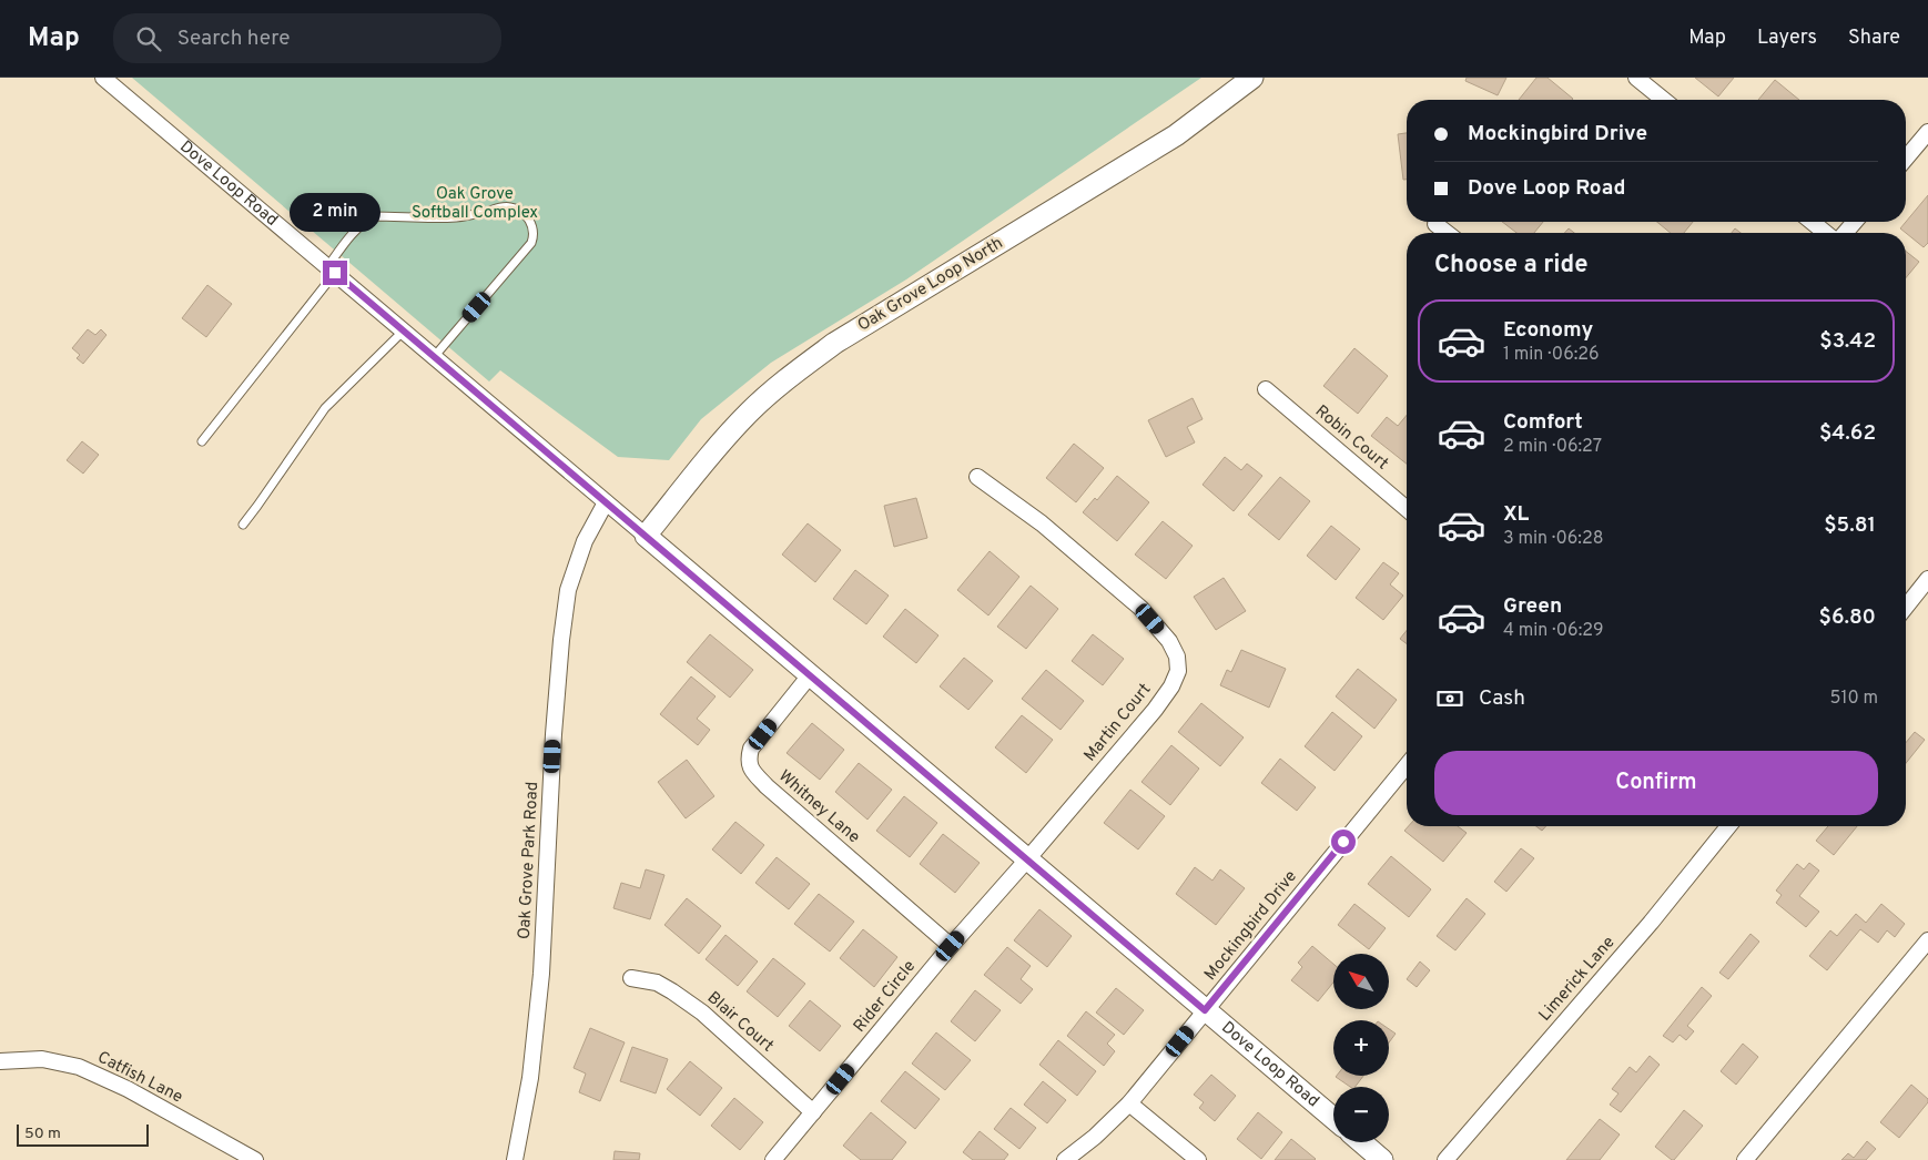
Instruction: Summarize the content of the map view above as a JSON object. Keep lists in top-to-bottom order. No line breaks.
{"streets":{"street":["Dove Loop Road","Oak Grove Loop North","Robin Court","Martin Court","Whitney Lane","Oak Grove Park Road","Mockingbird Drive","Limerick Lane","Rider Circle","Blair Court","Catfish Lane"]},"crossings":[["Dove Loop Road","Oak Grove Loop North"],["Dove Loop Road","Martin Court"],["Dove Loop Road","Whitney Lane"],["Dove Loop Road","Oak Grove Park Road"],["Dove Loop Road","Mockingbird Drive"],["Dove Loop Road","Rider Circle"],["Martin Court","Rider Circle"],["Whitney Lane","Rider Circle"],["Rider Circle","Blair Court"]],"parks":["Oak Grove Softball Complex"],"scale_bar":"50 m","north":"top left","page":{"header":"Map","search":"Search here","nav":["Map","Layers","Share"],"banner":["Mockingbird Drive","Dove Loop Road"],"bubble":"2 min","heading":"Choose a ride","list":[{"name":"Economy","note":"1 min · 06:26","value":"$3.42"},{"name":"Comfort","note":"2 min · 06:27","value":"$4.62"},{"name":"XL","note":"3 min · 06:28","value":"$5.81"},{"name":"Green","note":"4 min · 06:29","value":"$6.80"}],"pay":["Cash","510 m"],"buttons":"Confirm","map_buttons":["+","−"],"scale":"50 m"}}
